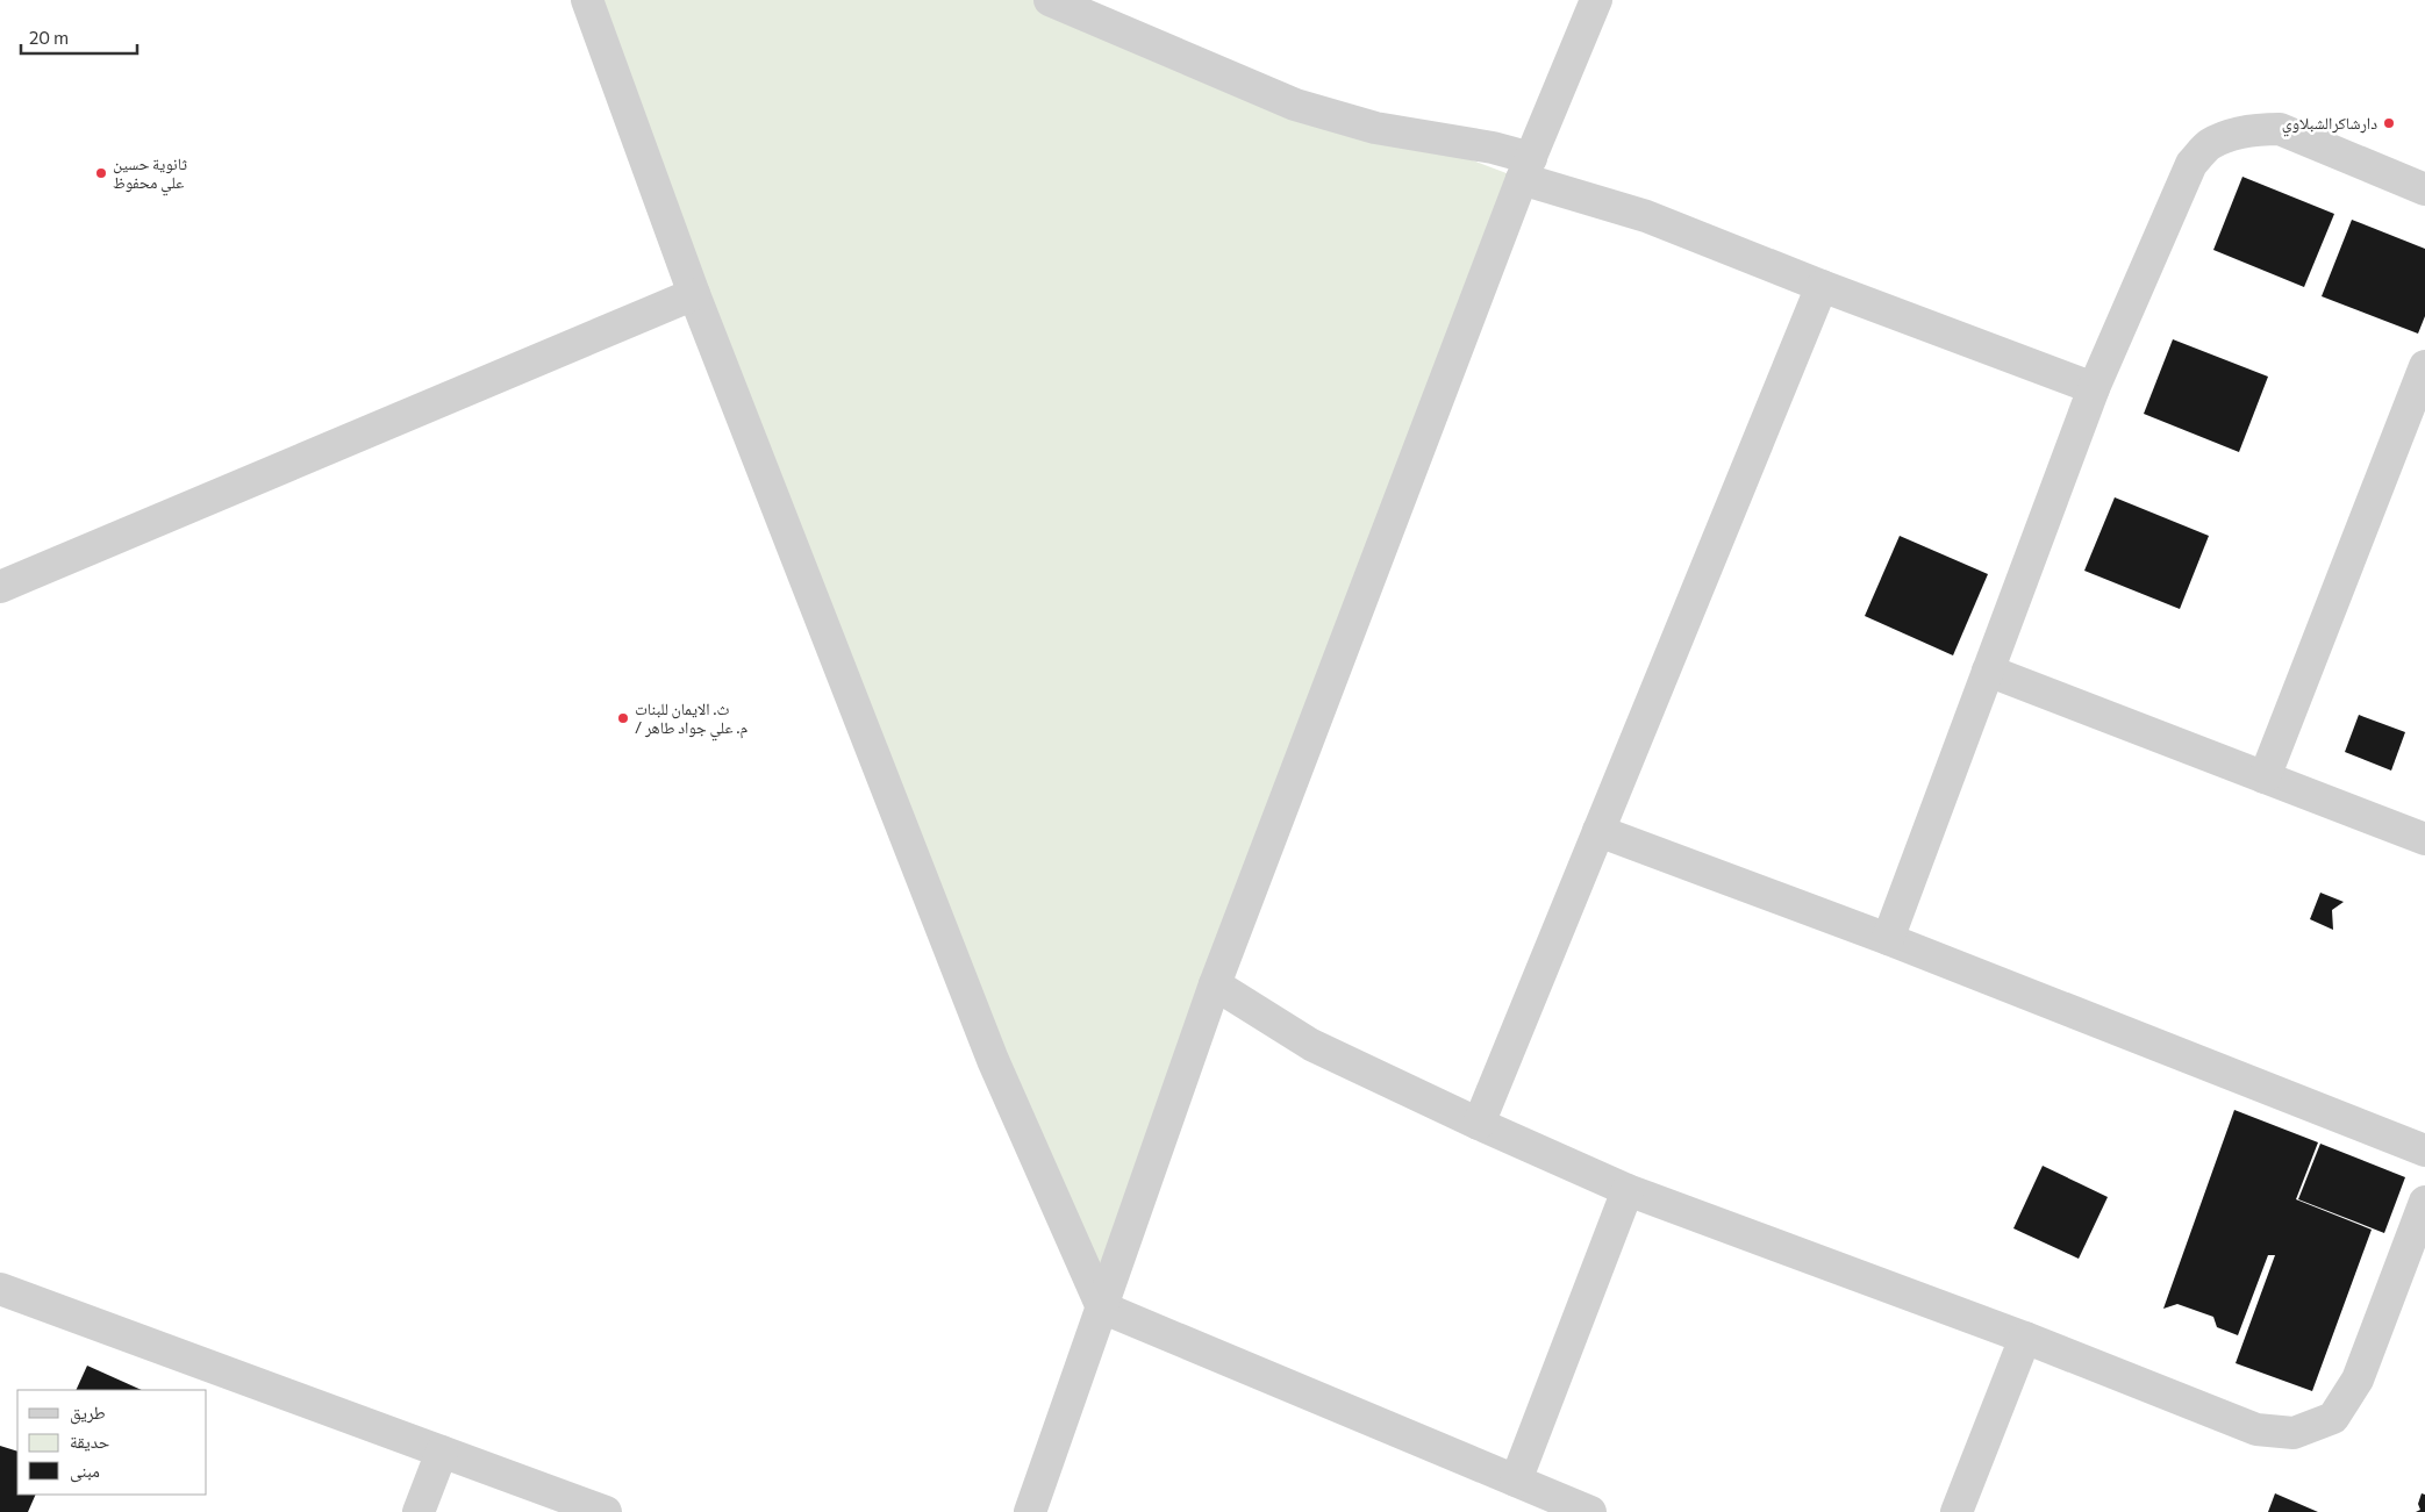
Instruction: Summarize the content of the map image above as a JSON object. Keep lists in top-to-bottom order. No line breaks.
{"places":["دارشاكرالشبلاوي","ثانوية حسين علي محفوظ","ث. الايمان للبنات / م. علي جواد طاهر"],"legend":["طريق","حديقة","مبنى"],"scale_bar":"20 m"}
